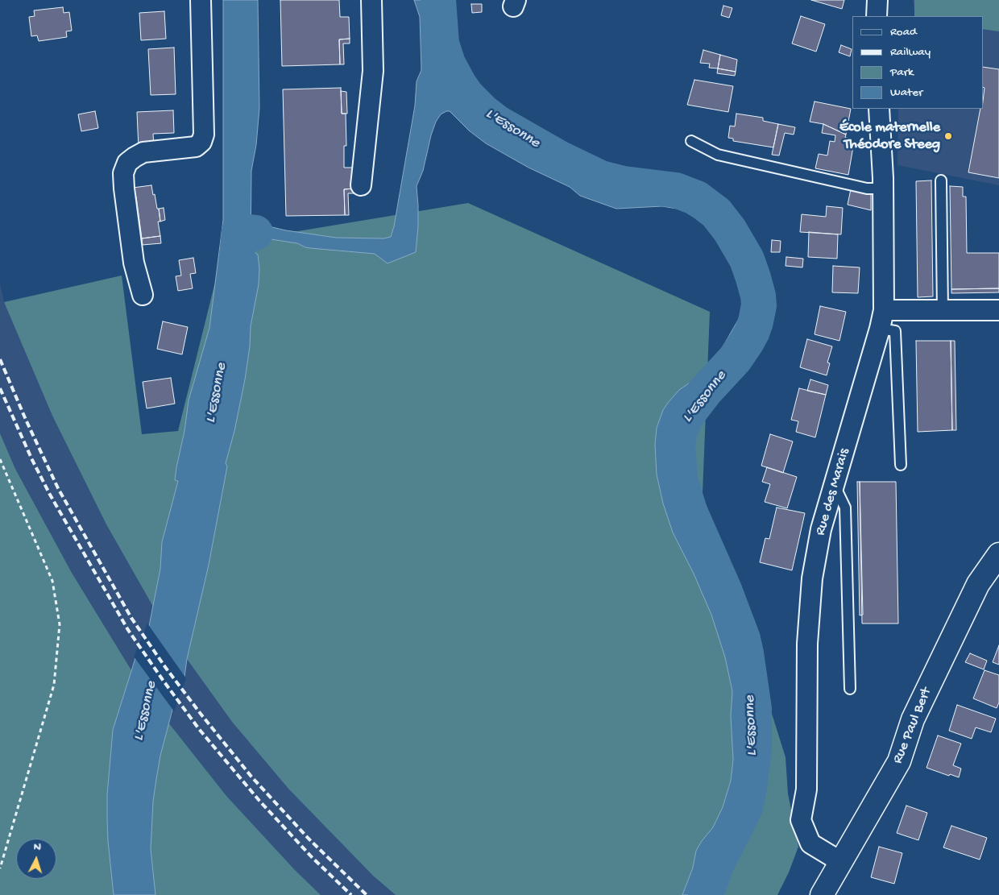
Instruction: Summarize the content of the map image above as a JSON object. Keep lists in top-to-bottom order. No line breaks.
{"streets":{"street":["Rue des Marais","Rue Paul Bert"]},"crossings":[["Rue des Marais","Rue Paul Bert"]],"water":["L'Essonne"],"places":["École maternelle Théodore Steeg"],"legend":["Road","Railway","Park","Water"],"north":"top"}
